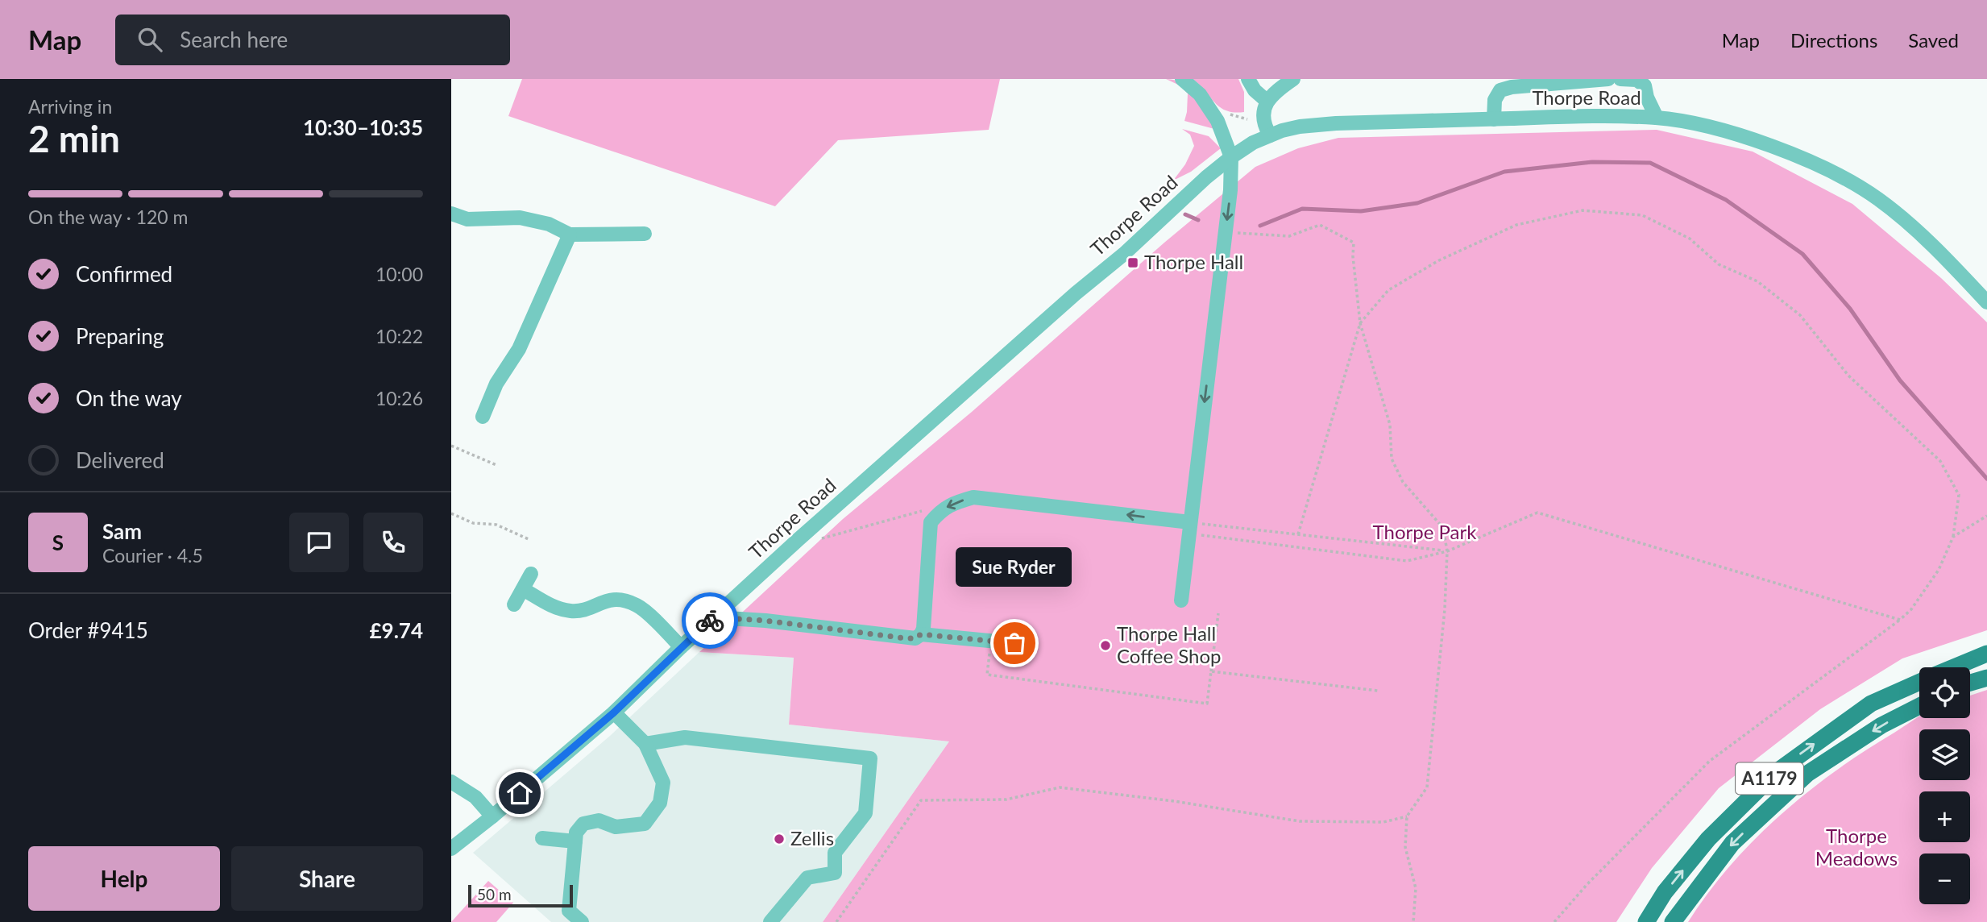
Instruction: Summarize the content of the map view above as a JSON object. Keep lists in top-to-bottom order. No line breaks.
{"streets":{"main road":["A1179"],"street":["Thorpe Road"]},"parks":["Thorpe Park","Thorpe Meadows"],"places":{"transit":["Thorpe Hall"],"other":["Sue Ryder","Thorpe Hall Coffee Shop","Zellis"]},"scale_bar":"50 m","page":{"header":"Map","search":"Search here","nav":["Map","Directions","Saved"],"heading":["2 min","Arriving in","10:30–10:35"],"panel":["Sam","Courier · 4.5","Order #9415","£9.74"],"bar":"On the way · 120 m","list":[["Confirmed","10:00"],["Preparing","10:22"],["On the way","10:26"],"Delivered"],"round":"S","bubble":"Sue Ryder","map_buttons":["+","−"],"buttons":["Help","Share"],"scale":"50 m"}}
